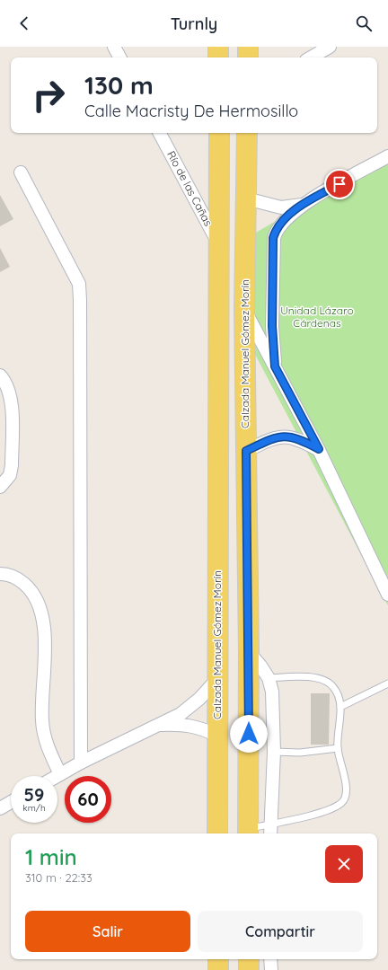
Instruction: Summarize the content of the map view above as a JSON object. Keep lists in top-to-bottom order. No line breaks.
{"streets":{"main road":["Calzada Manuel Gómez Morín"],"street":["Río de las Cañas"]},"crossings":[["Río de las Cañas","Calzada Manuel Gómez Morín"]],"parks":["Unidad Lázaro Cárdenas"],"page":{"header":"Turnly","turn":["130 m","Calle Macristy De Hermosillo"],"speed":"59 km/h","limit":"60","heading":["1 min","310 m · 22:33"],"buttons":["Salir","Compartir"]}}
